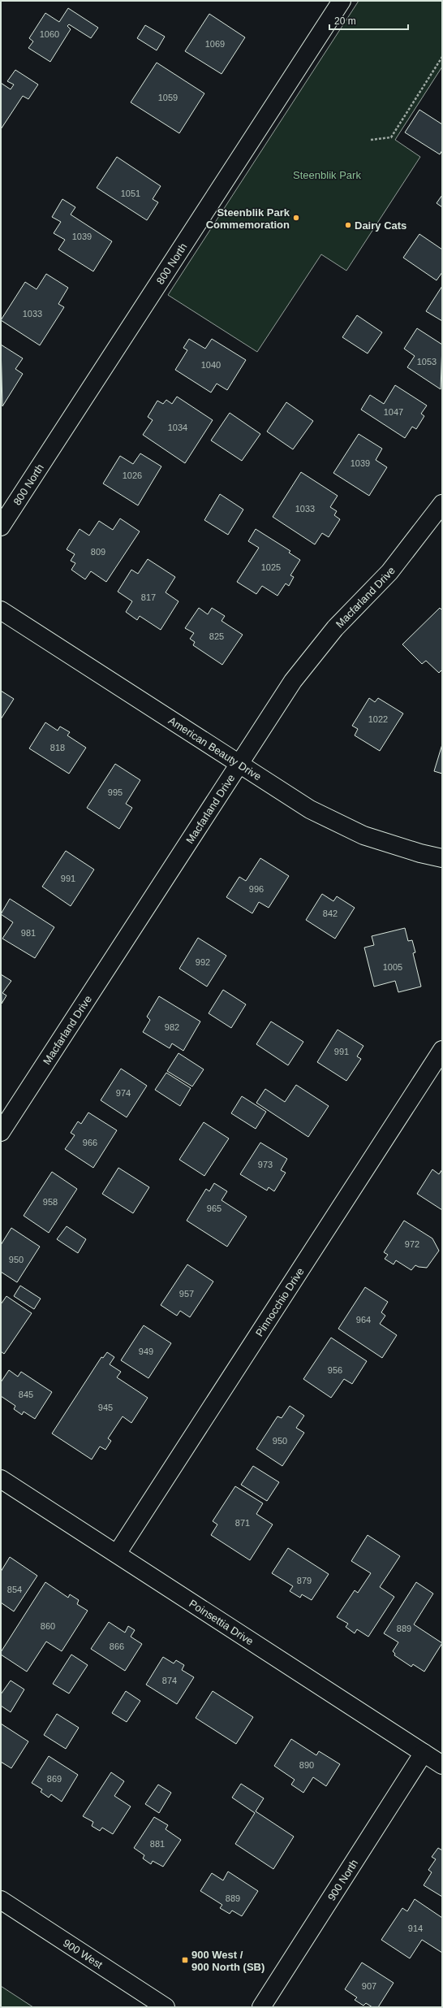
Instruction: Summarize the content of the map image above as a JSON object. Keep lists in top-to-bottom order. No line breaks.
{"streets":{"street":["800 North","Macfarland Drive","American Beauty Drive","Pinnocchio Drive","Poinsettia Drive","900 North","900 West"]},"crossings":[["Macfarland Drive","American Beauty Drive"],["Pinnocchio Drive","Poinsettia Drive"],["Poinsettia Drive","900 North"]],"parks":["Steenblik Park"],"places":{"other":["Steenblik Park Commemoration","Dairy Cats"],"transit":["900 West / 900 North (SB)"]},"house_numbers":["1060","1069","1059","1051","1039","1033","1053","1040","1047","1034","1039","1026","1033","809","1025","817","825","1022","818","995","991","996","842","981","992","1005","982","991","974","966","973","958","965","972","950","957","964","949","956","845","945","950","871","879","854","860","889","866","874","890","869","881","889","914","907"],"scale_bar":"20 m"}
